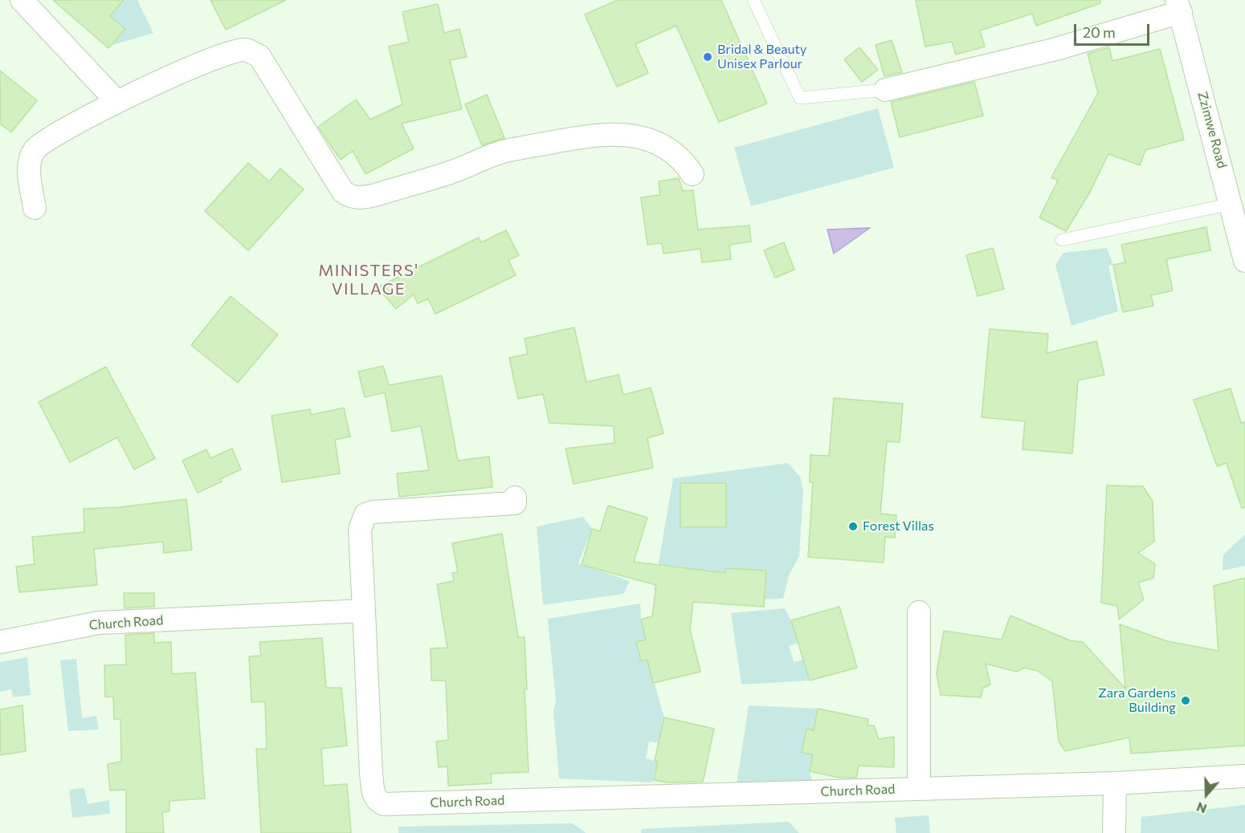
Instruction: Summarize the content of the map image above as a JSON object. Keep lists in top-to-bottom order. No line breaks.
{"streets":{"street":["Zzimwe Road","Church Road"]},"districts":["MINISTERS' VILLAGE"],"places":["Bridal & Beauty Unisex Parlour","Forest Villas","Zara Gardens Building"],"scale_bar":"20 m","north":"bottom"}
